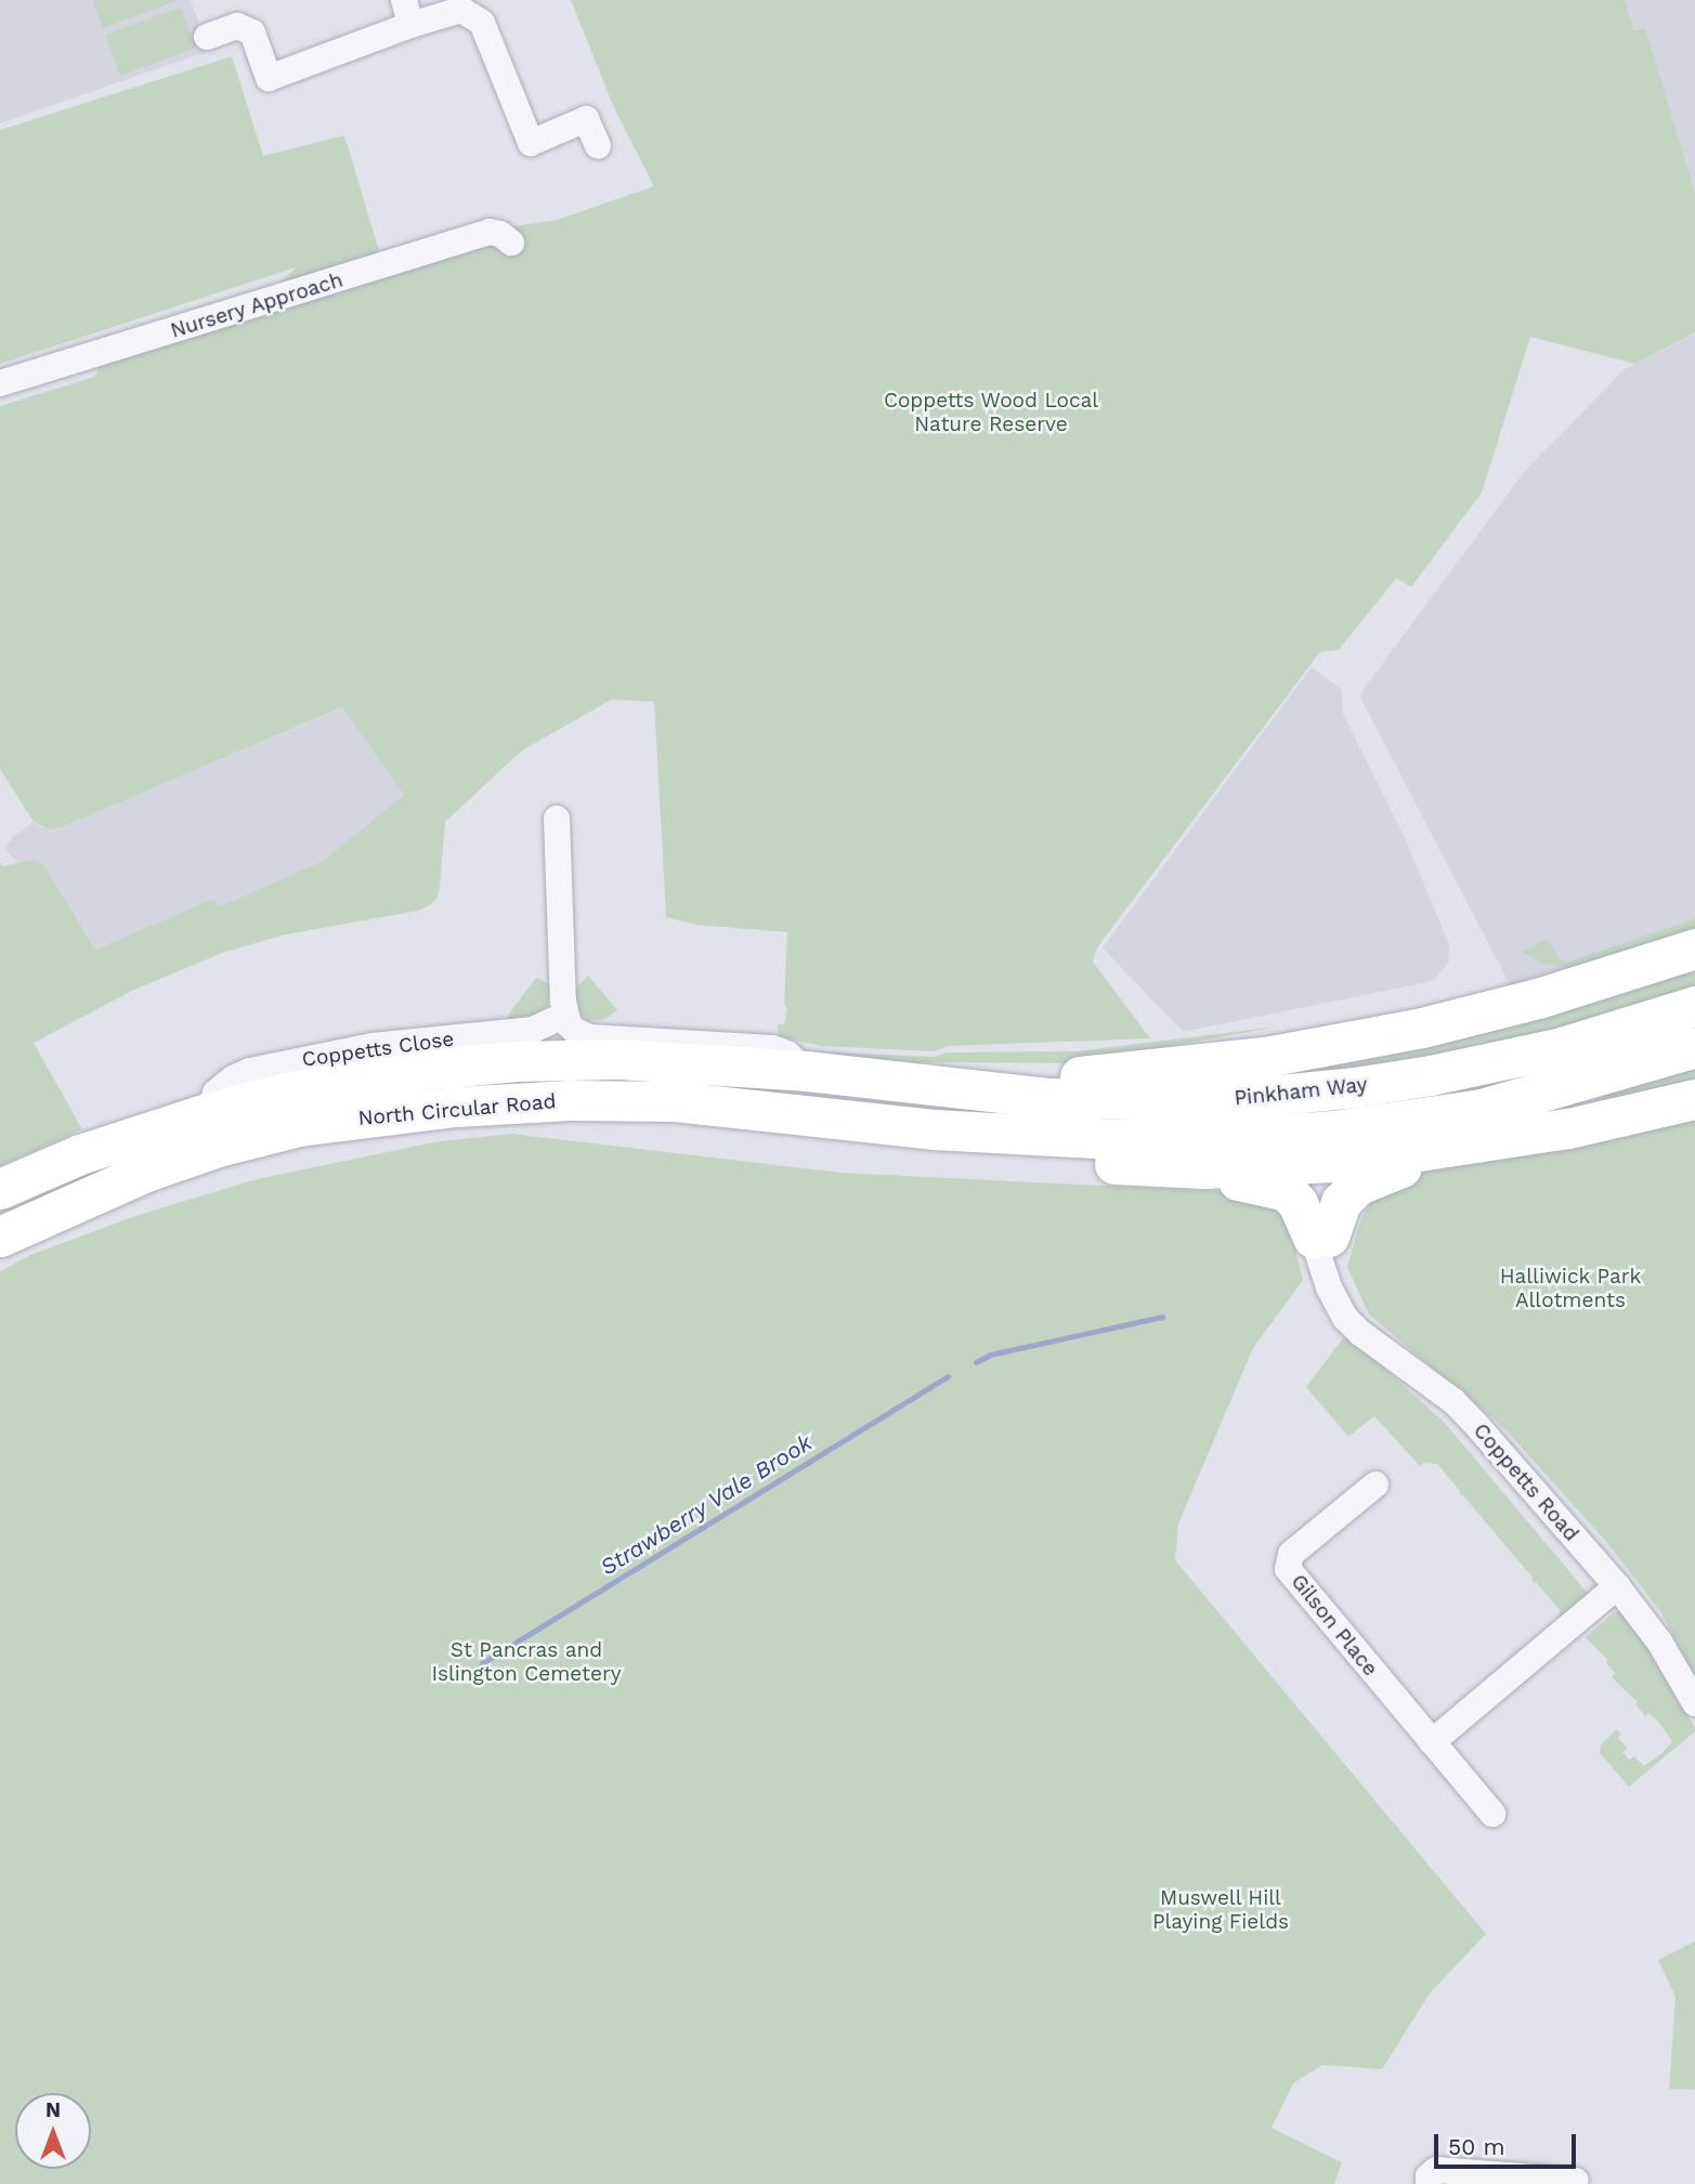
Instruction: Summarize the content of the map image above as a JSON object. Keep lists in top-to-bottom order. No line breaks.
{"streets":{"highway":["Pinkham Way","North Circular Road"],"street":["Nursery Approach","Coppetts Close","Coppetts Road","Gilson Place"]},"crossings":[["Coppetts Close","North Circular Road"],["Pinkham Way","North Circular Road"]],"water":["Strawberry Vale Brook"],"parks":["Coppetts Wood Local Nature Reserve","Halliwick Park Allotments","St Pancras and Islington Cemetery","Muswell Hill Playing Fields"],"scale_bar":"50 m","north":"top"}
